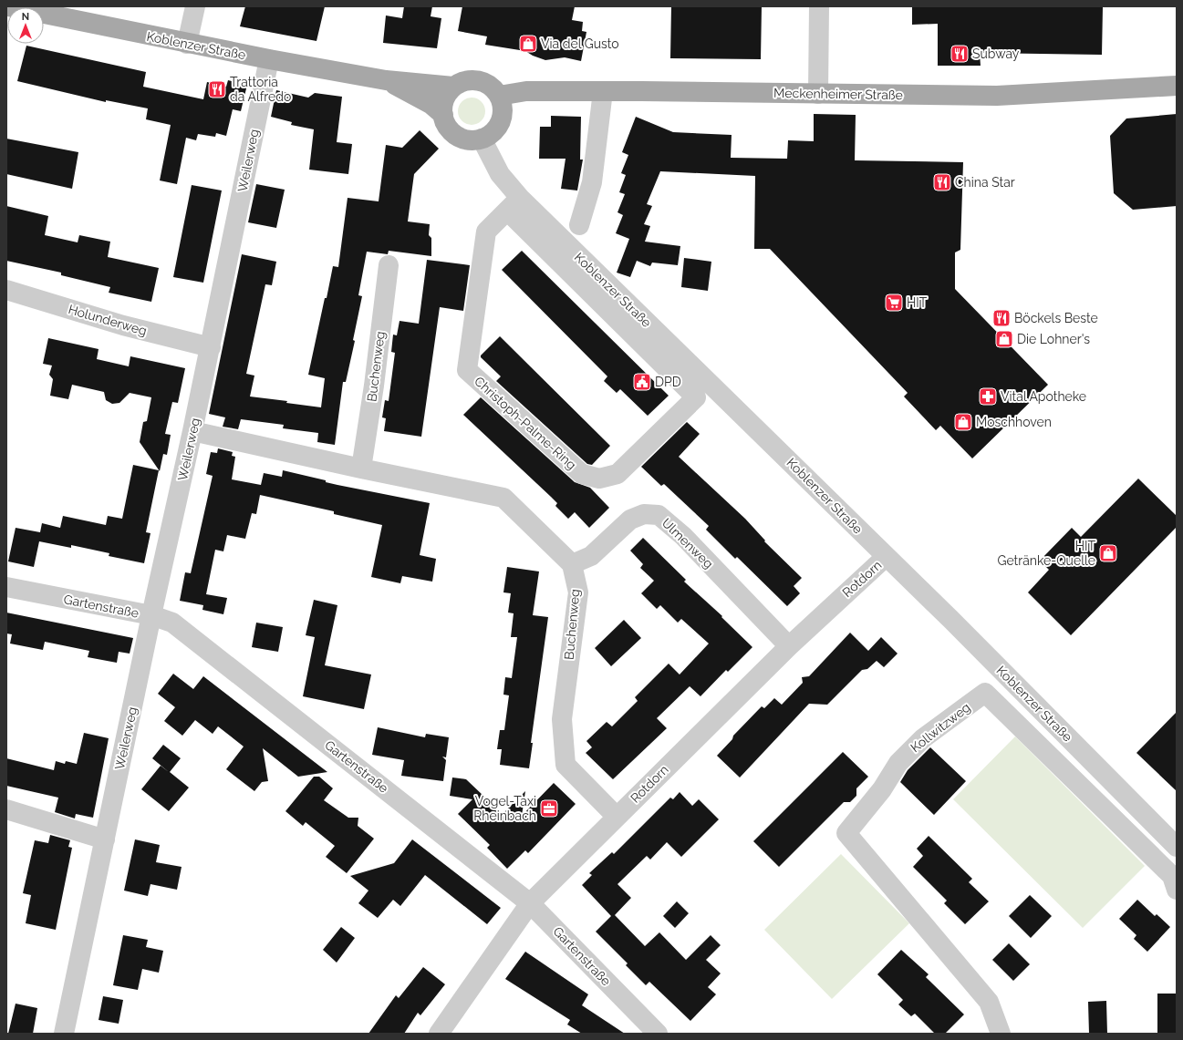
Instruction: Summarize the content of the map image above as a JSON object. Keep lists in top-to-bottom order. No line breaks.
{"streets":{"main road":["Koblenzer Straße","Meckenheimer Straße"],"street":["Weilerweg","Holunderweg","Buchenweg","Christoph-Palme-Ring","Ulmenweg","Rotdorn","Gartenstraße","Kollwitzweg"]},"crossings":[["Koblenzer Straße","Meckenheimer Straße"],["Koblenzer Straße","Weilerweg"],["Koblenzer Straße","Christoph-Palme-Ring"],["Koblenzer Straße","Rotdorn"],["Weilerweg","Holunderweg"],["Weilerweg","Gartenstraße"],["Buchenweg","Ulmenweg"],["Buchenweg","Rotdorn"],["Ulmenweg","Rotdorn"],["Rotdorn","Gartenstraße"]],"places":{"shop":["Via del Gusto","Die Lohner's","Moschhoven","HIT Getränke-Quelle"],"restaurant":["Subway","Trattoria da Alfredo","China Star","Böckels Beste"],"supermarket":["HIT"],"public building":["DPD"],"pharmacy":["Vital Apotheke"],"office":["Vogel-Taxi Rheinbach"]},"north":"top"}
